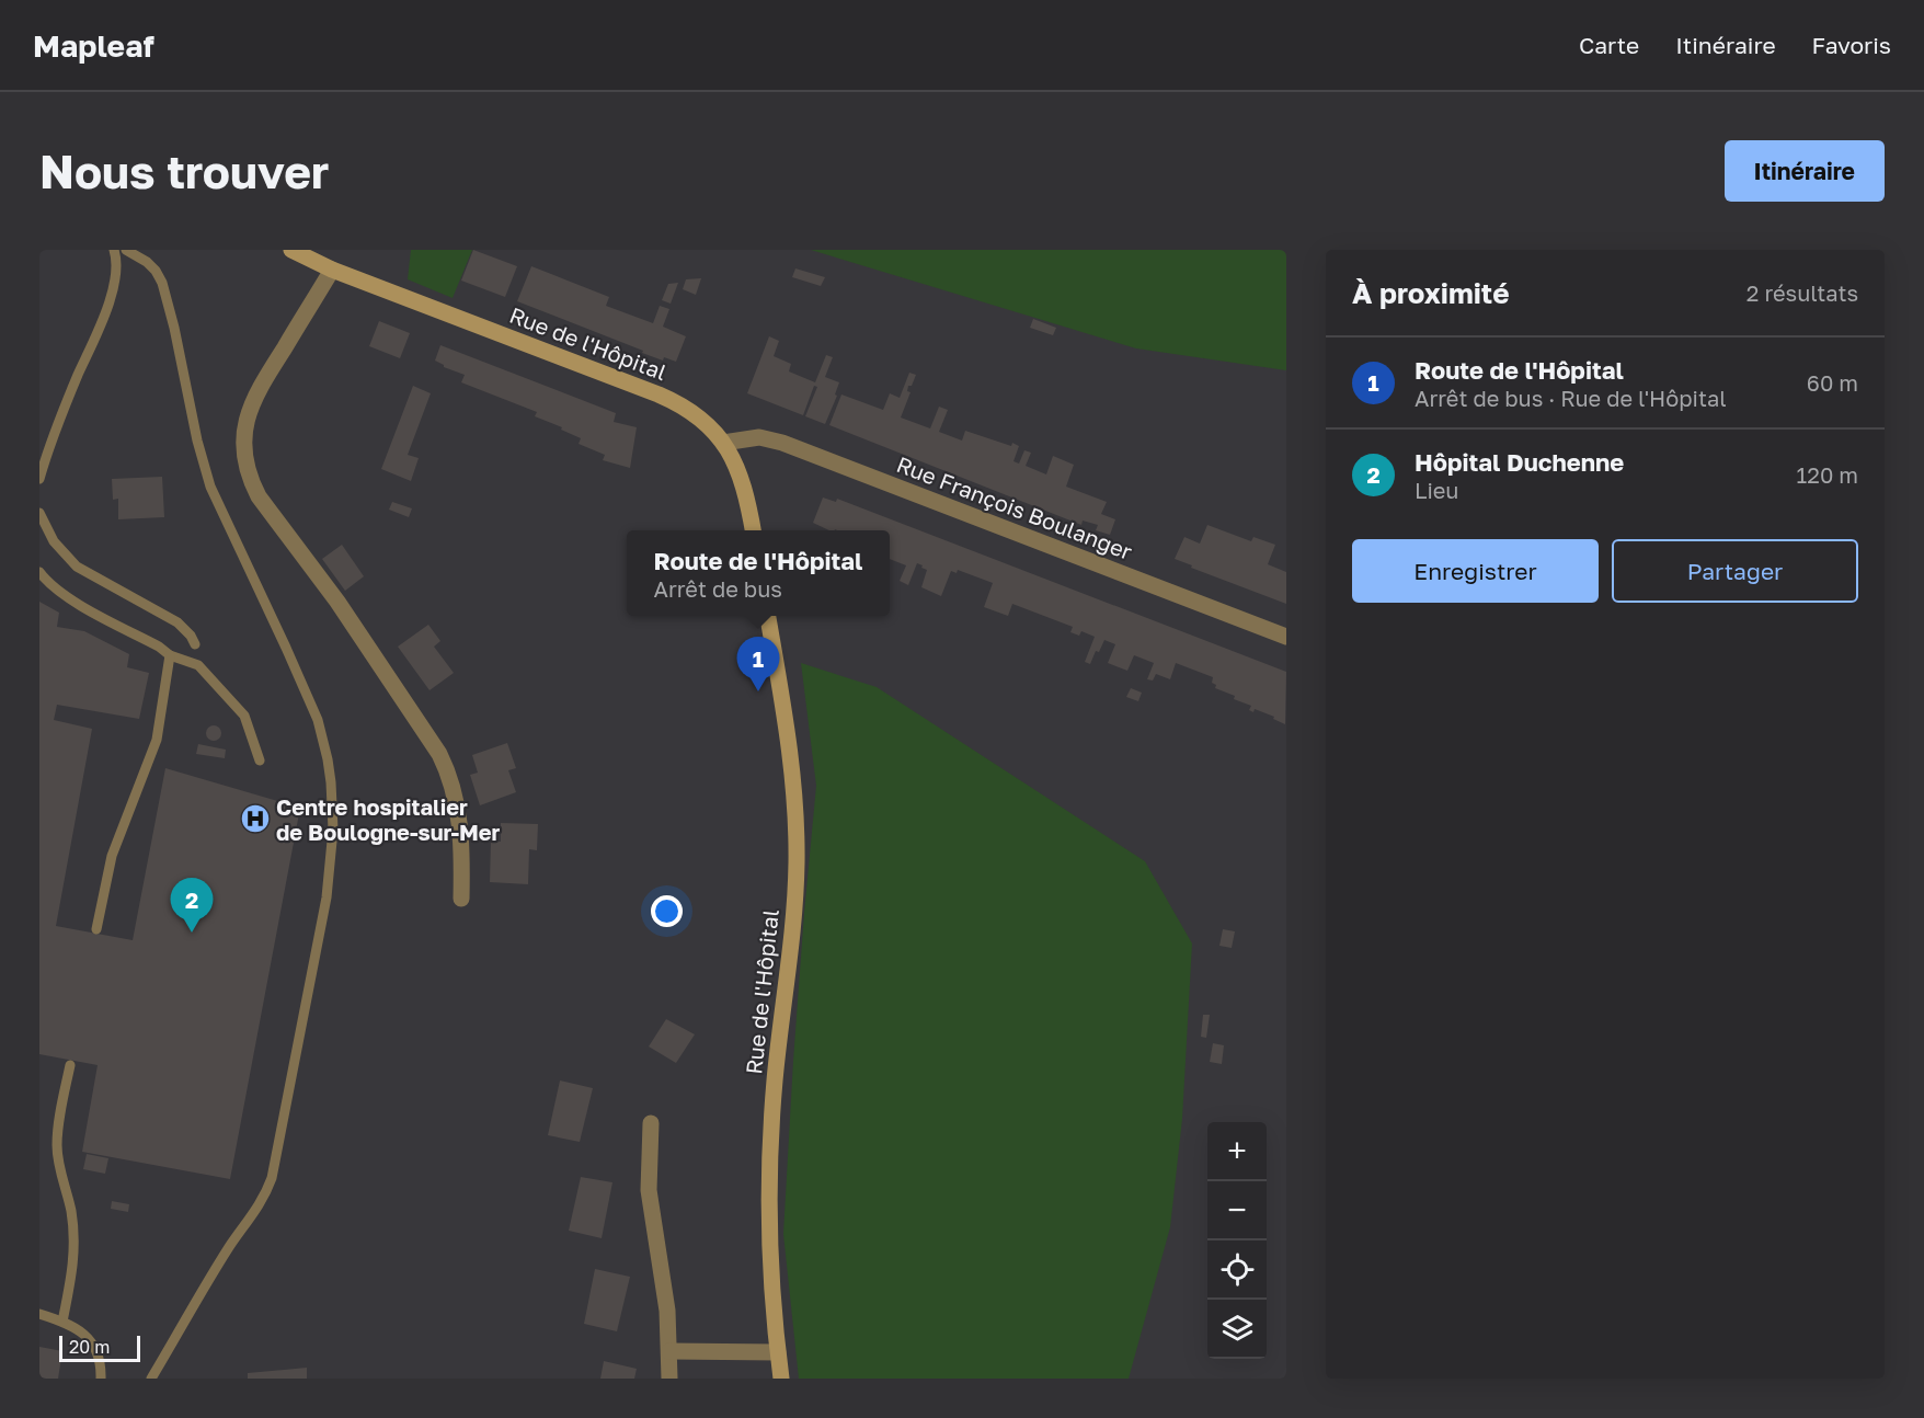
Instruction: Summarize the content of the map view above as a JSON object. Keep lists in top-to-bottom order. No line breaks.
{"streets":{"street":["Rue de l'Hôpital","Rue François Boulanger"]},"crossings":[["Rue de l'Hôpital","Rue François Boulanger"]],"places":{"hospital":["Centre hospitalier de Boulogne-sur-Mer"]},"scale_bar":"20 m","page":{"header":"Mapleaf","nav":["Carte","Itinéraire","Favoris"],"buttons":["Itinéraire",["Enregistrer","Partager"]],"title":"Nous trouver","heading":["À proximité","2 résultats"],"list":[{"mark":"1","name":"Route de l'Hôpital","note":"Arrêt de bus · Rue de l'Hôpital","value":"60 m"},{"mark":"2","name":"Hôpital Duchenne","note":"Lieu","value":"120 m"}],"popup":["Route de l'Hôpital","Arrêt de bus"],"pins":["1","2"],"map_buttons":["+","−"],"scale":"20 m"}}
